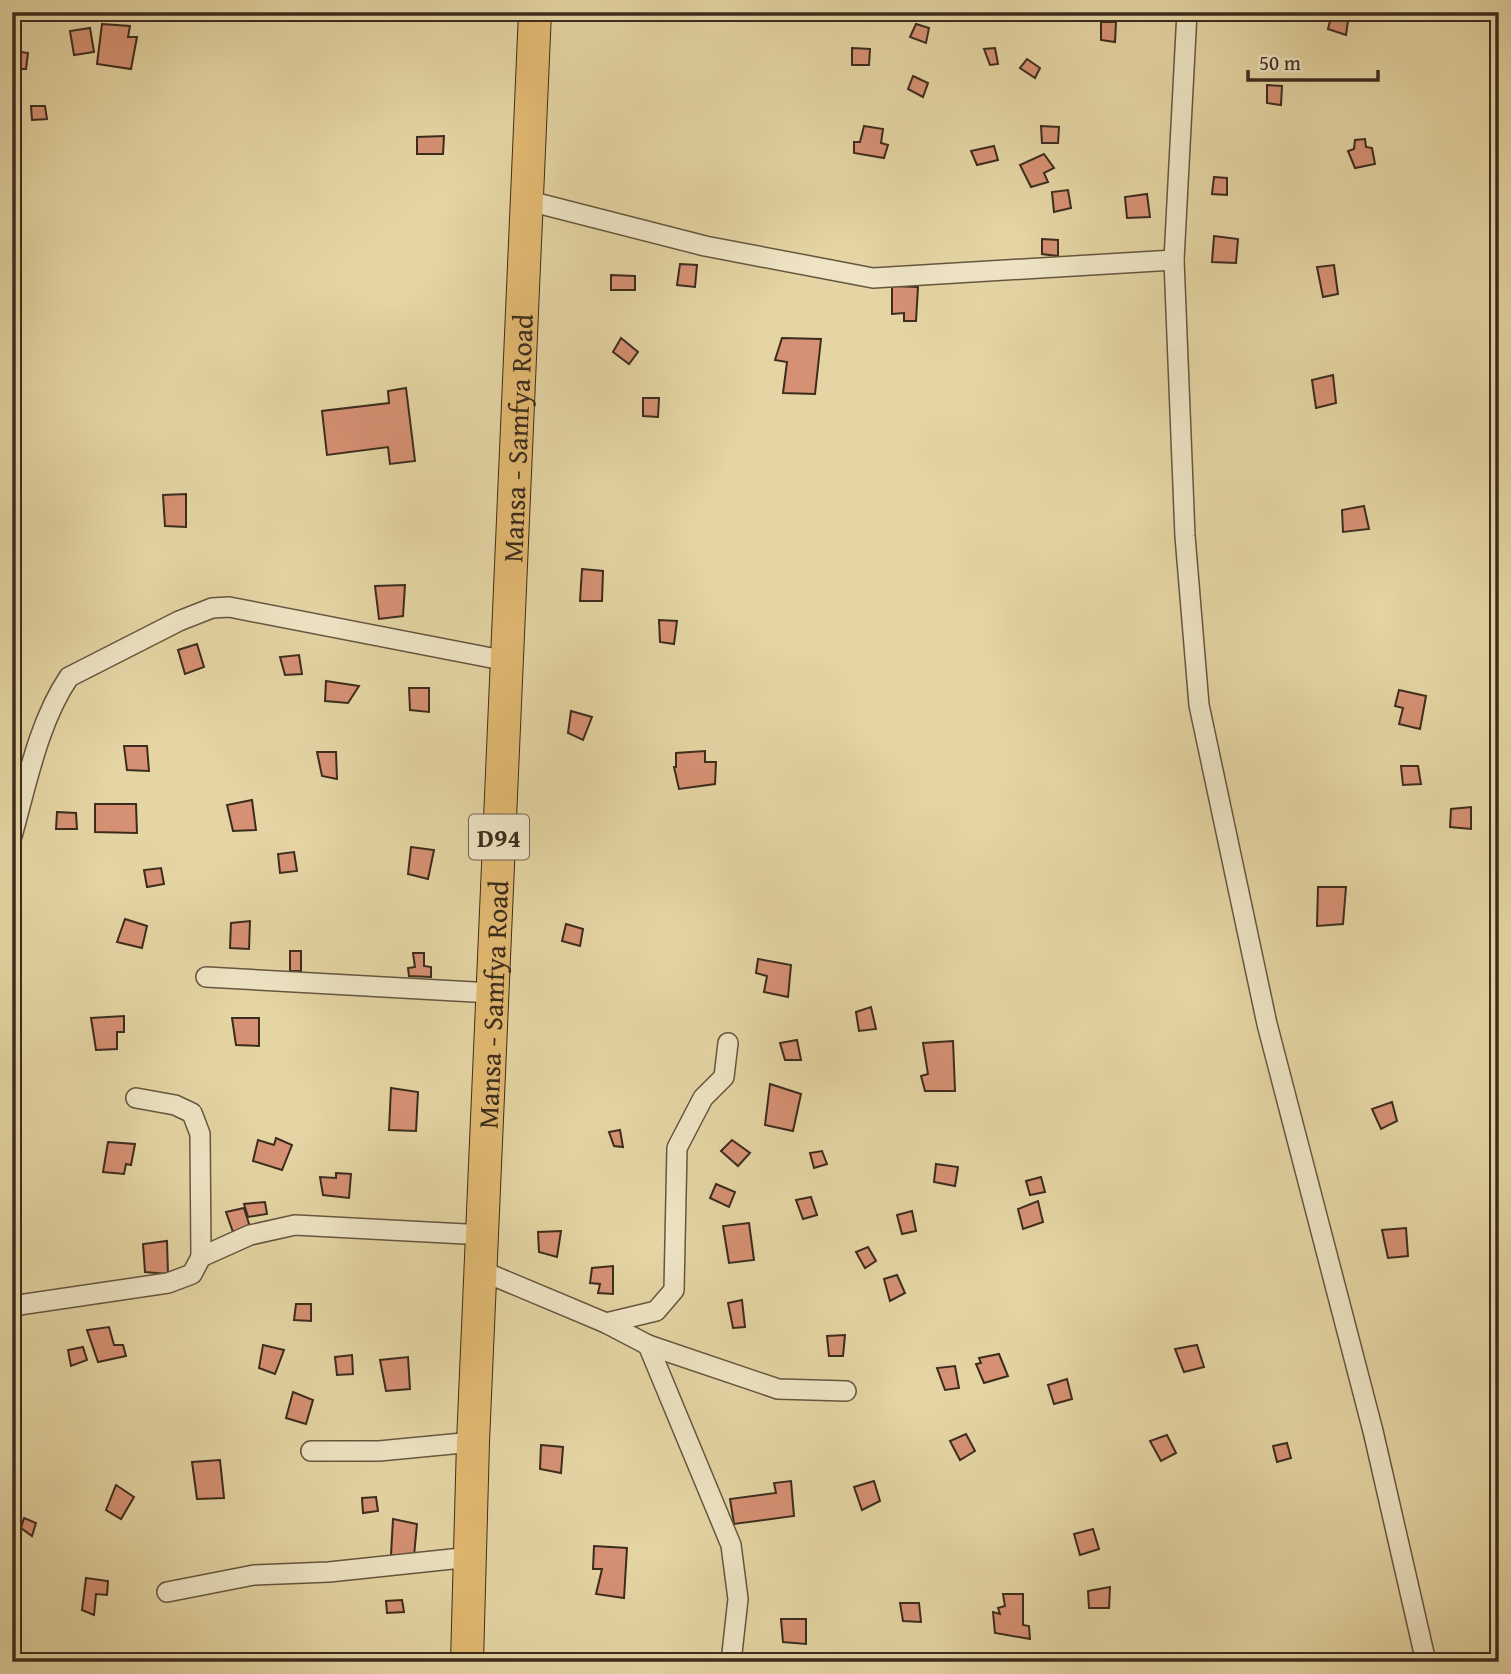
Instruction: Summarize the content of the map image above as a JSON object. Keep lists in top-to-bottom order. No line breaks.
{"streets":{"main road":["Mansa - Samfya Road","D94"]},"scale_bar":"50 m"}
